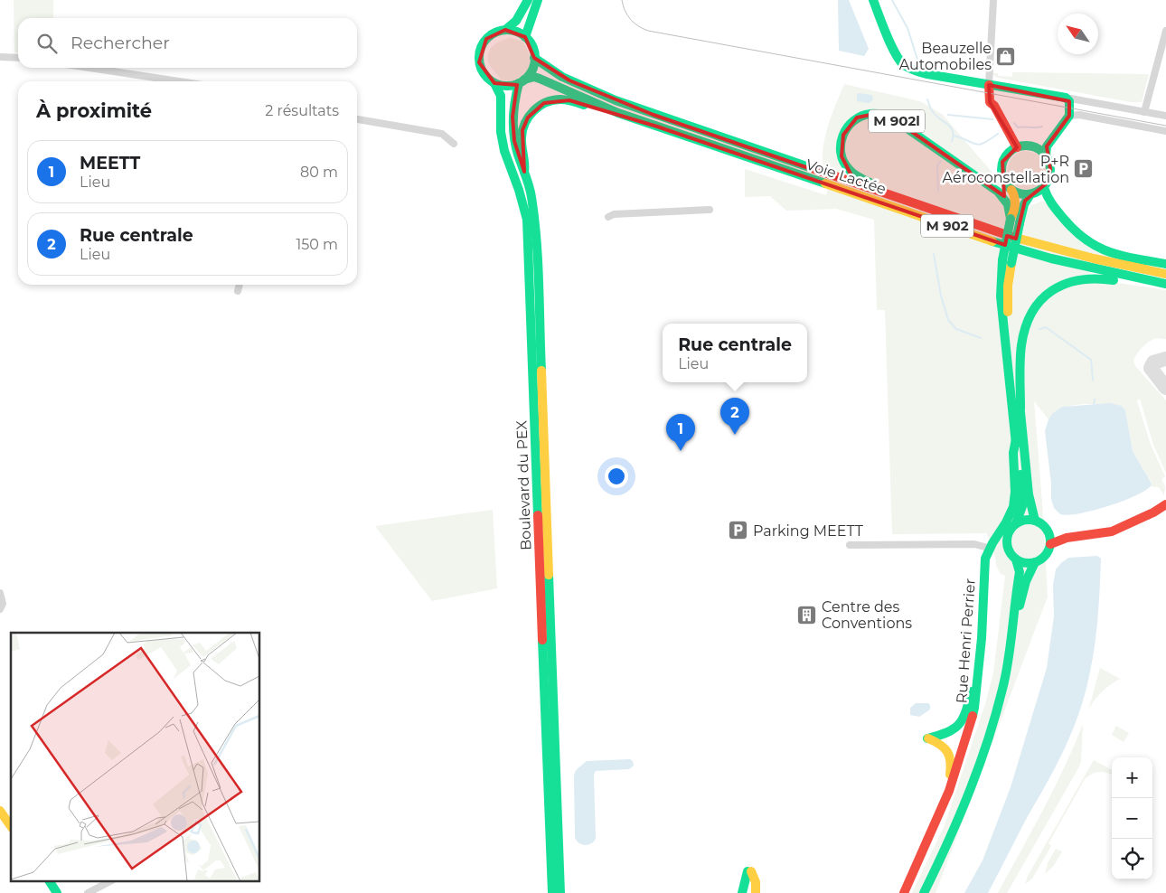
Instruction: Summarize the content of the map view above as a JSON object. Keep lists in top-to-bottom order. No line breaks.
{"streets":{"main road":["M 902l","Voie Lactée","M 902","Boulevard du PEX","Rue Henri Perrier"]},"crossings":[["M 902l","Voie Lactée"],["Voie Lactée","Boulevard du PEX"]],"places":{"shop":["Beauzelle Automobiles"],"parking":["P+R Aéroconstellation","Parking MEETT"],"building":["Centre des Conventions"]},"north":"top left","page":{"search":"Rechercher","heading":["À proximité","2 résultats"],"list":[{"mark":"1","name":"MEETT","note":"Lieu","value":"80 m"},{"mark":"2","name":"Rue centrale","note":"Lieu","value":"150 m"}],"popup":["Rue centrale","Lieu"],"pins":["2","1"],"map_buttons":["+","−"]}}
